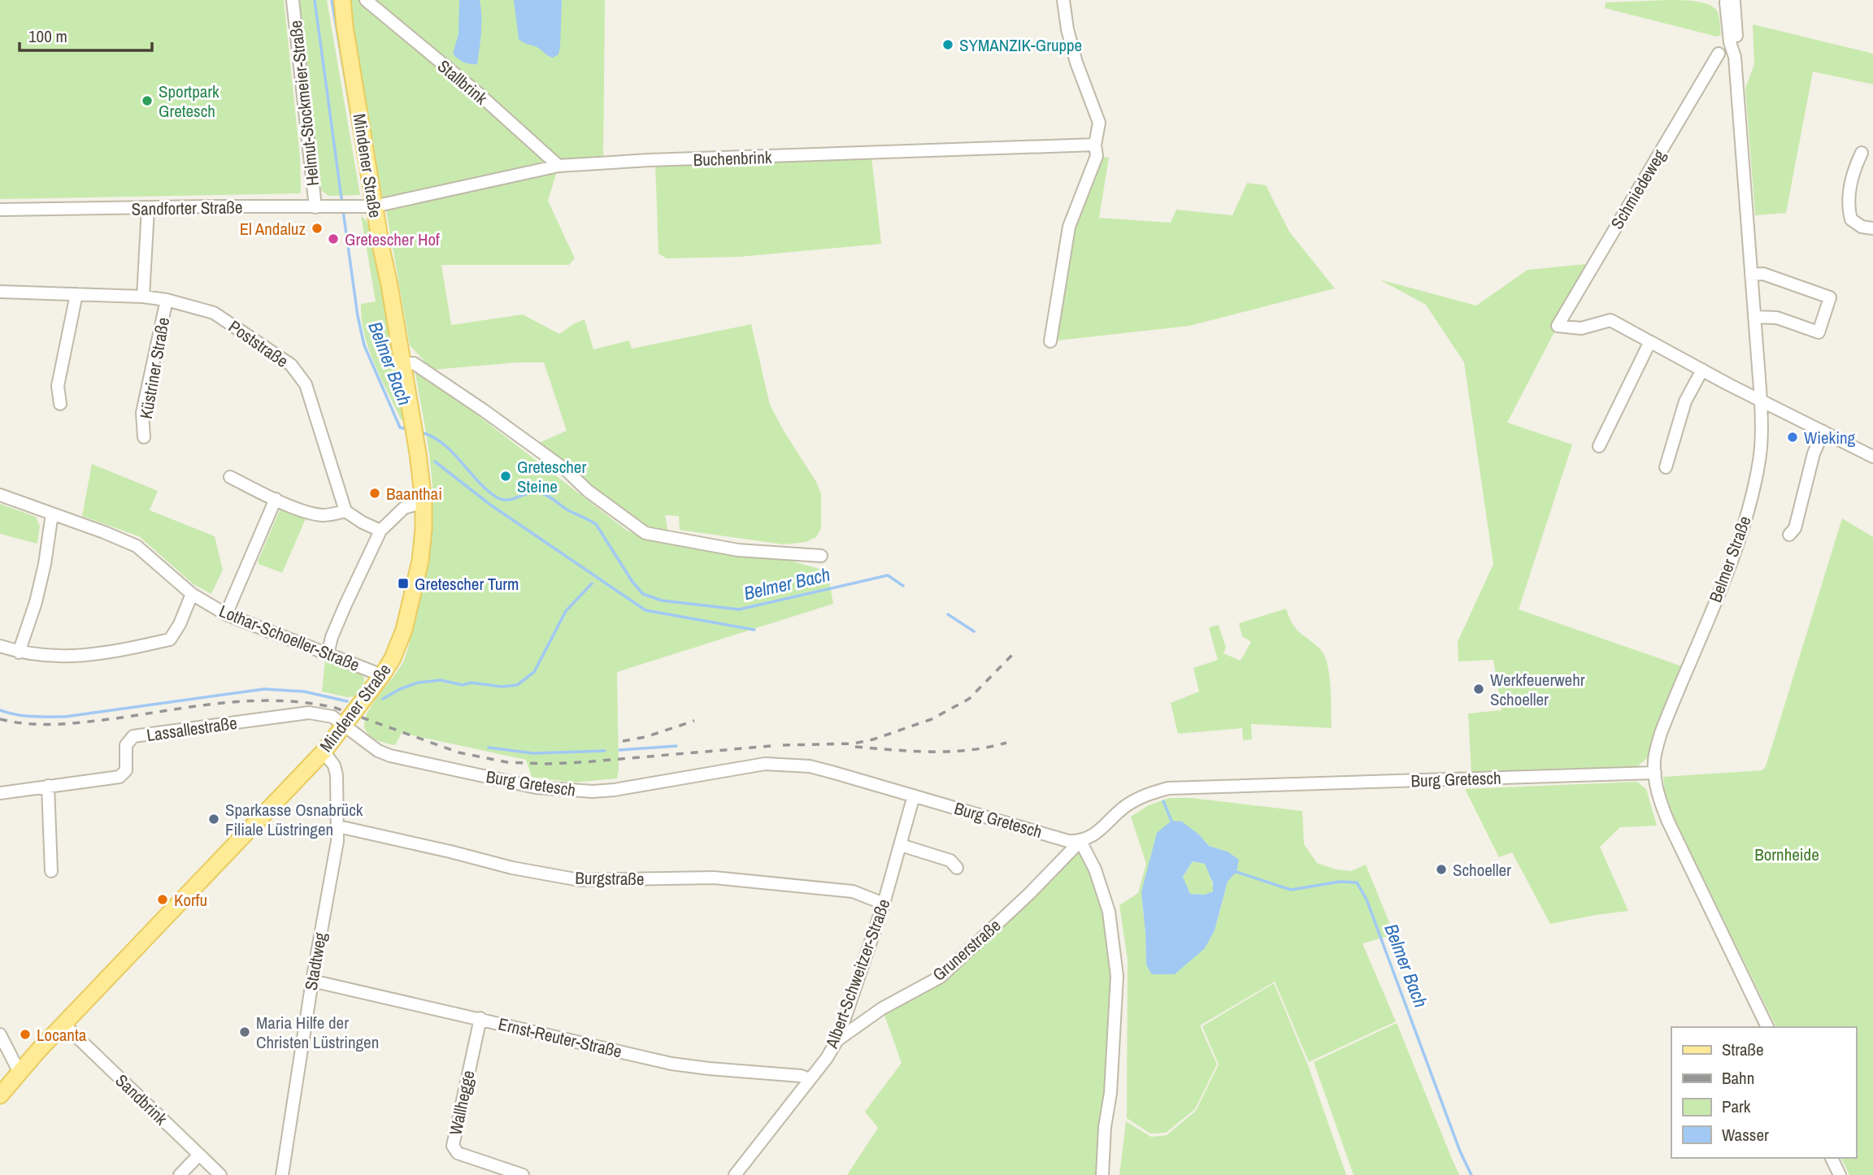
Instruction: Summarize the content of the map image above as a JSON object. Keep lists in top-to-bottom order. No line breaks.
{"streets":{"main road":["Mindener Straße"],"street":["Stallbrink","Helmut-Stockmeier-Straße","Buchenbrink","Schmiedeweg","Sandforter Straße","Poststraße","Küstriner Straße","Belmer Straße","Lothar-Schoeller-Straße","Lassallestraße","Burg Gretesch","Burgstraße","Grunerstraße","Stadtweg","Albert-Schweitzer-Straße","Ernst-Reuter-Straße","Sandbrink","Wallhegge"]},"crossings":[["Stallbrink","Buchenbrink"],["Helmut-Stockmeier-Straße","Sandforter Straße"],["Buchenbrink","Mindener Straße"],["Buchenbrink","Sandforter Straße"],["Mindener Straße","Sandforter Straße"],["Mindener Straße","Lothar-Schoeller-Straße"],["Mindener Straße","Lassallestraße"],["Mindener Straße","Burg Gretesch"],["Mindener Straße","Stadtweg"],["Mindener Straße","Sandbrink"],["Poststraße","Küstriner Straße"],["Belmer Straße","Burg Gretesch"],["Lassallestraße","Burg Gretesch"],["Burg Gretesch","Grunerstraße"],["Burg Gretesch","Albert-Schweitzer-Straße"],["Burgstraße","Stadtweg"],["Burgstraße","Albert-Schweitzer-Straße"],["Grunerstraße","Albert-Schweitzer-Straße"],["Stadtweg","Ernst-Reuter-Straße"],["Albert-Schweitzer-Straße","Ernst-Reuter-Straße"],["Ernst-Reuter-Straße","Wallhegge"]],"water":["Belmer Bach"],"parks":["Bornheide"],"places":{"other":["SYMANZIK-Gruppe","Sportpark Gretesch","El Andaluz","Gretescher Hof","Wieking","Gretescher Steine","Baanthai","Werkfeuerwehr Schoeller","Sparkasse Osnabrück Filiale Lüstringen","Schoeller","Korfu","Maria Hilfe der Christen Lüstringen","Locanta"],"transit":["Gretescher Turm"]},"legend":["Straße","Bahn","Park","Wasser"],"scale_bar":"100 m"}
